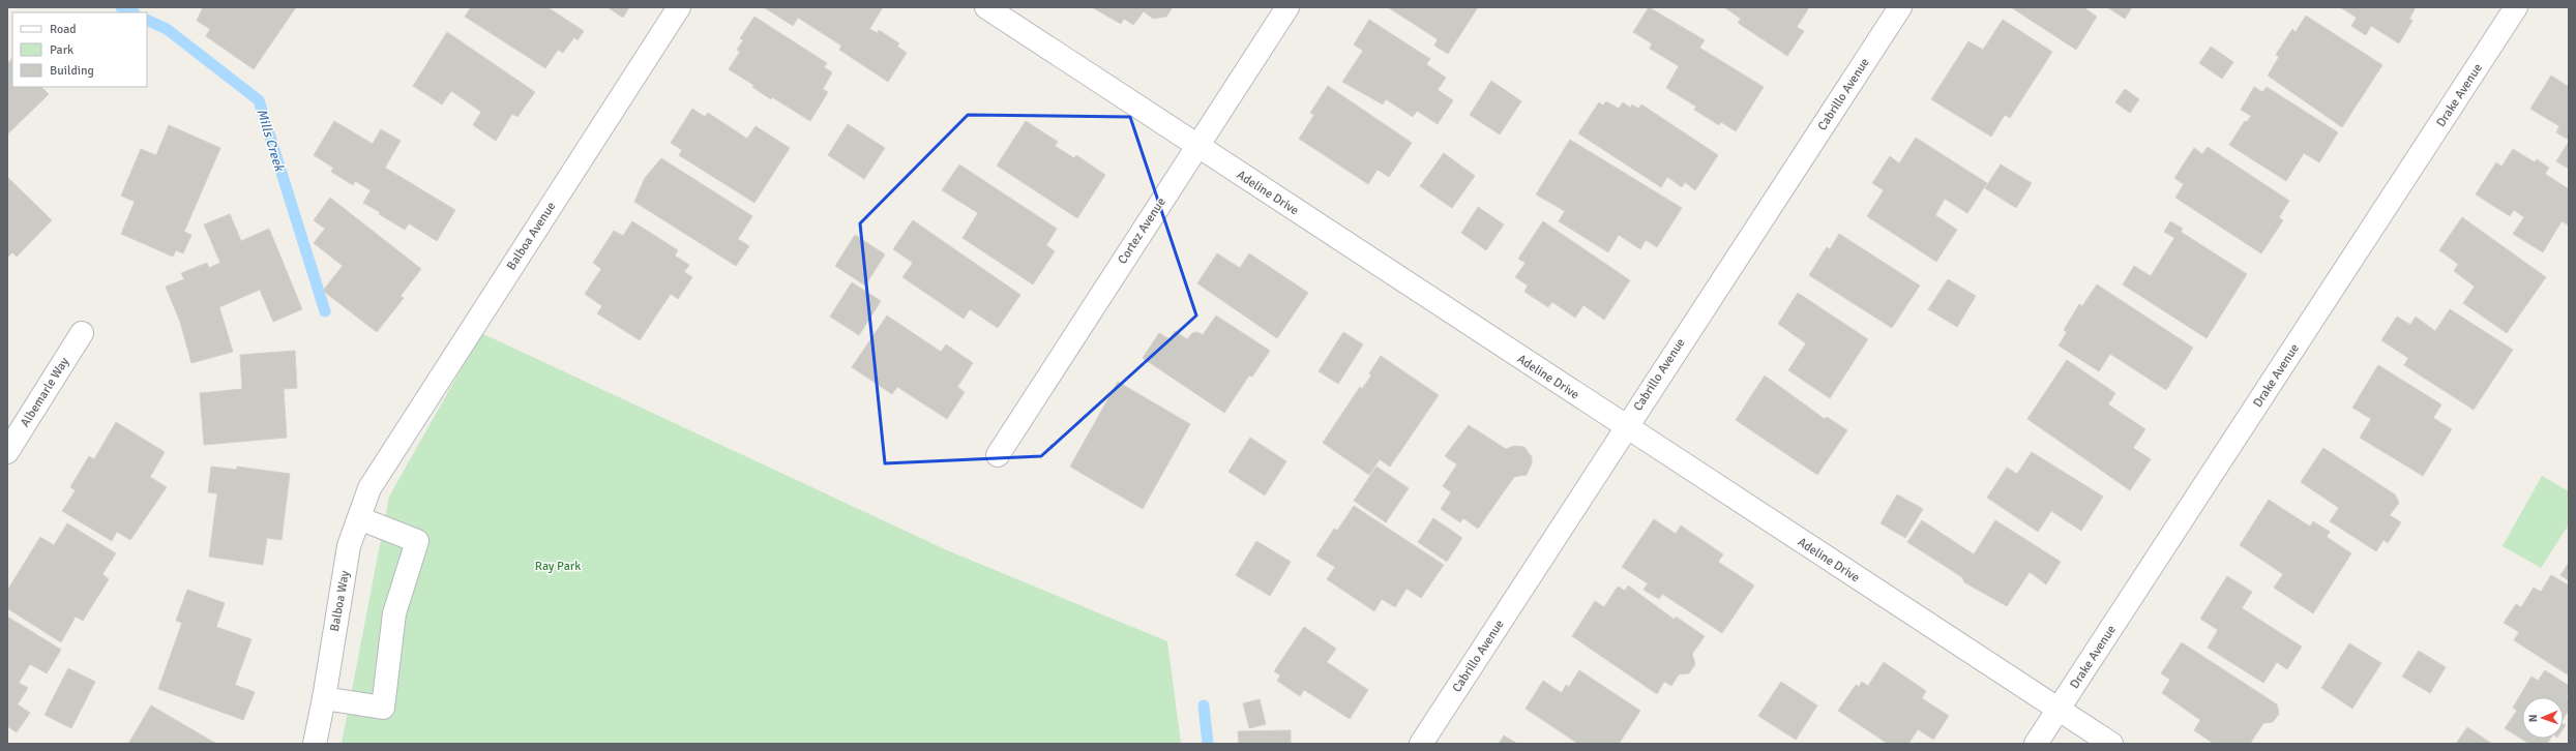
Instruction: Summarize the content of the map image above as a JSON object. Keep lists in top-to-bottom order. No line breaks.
{"streets":{"street":["Cabrillo Avenue","Drake Avenue","Adeline Drive","Cortez Avenue","Balboa Avenue","Albemarle Way","Balboa Way"]},"crossings":[["Cabrillo Avenue","Adeline Drive"],["Drake Avenue","Adeline Drive"],["Adeline Drive","Cortez Avenue"],["Balboa Avenue","Balboa Way"]],"water":["Mills Creek"],"parks":["Ray Park"],"legend":["Road","Park","Building"],"north":"left"}
